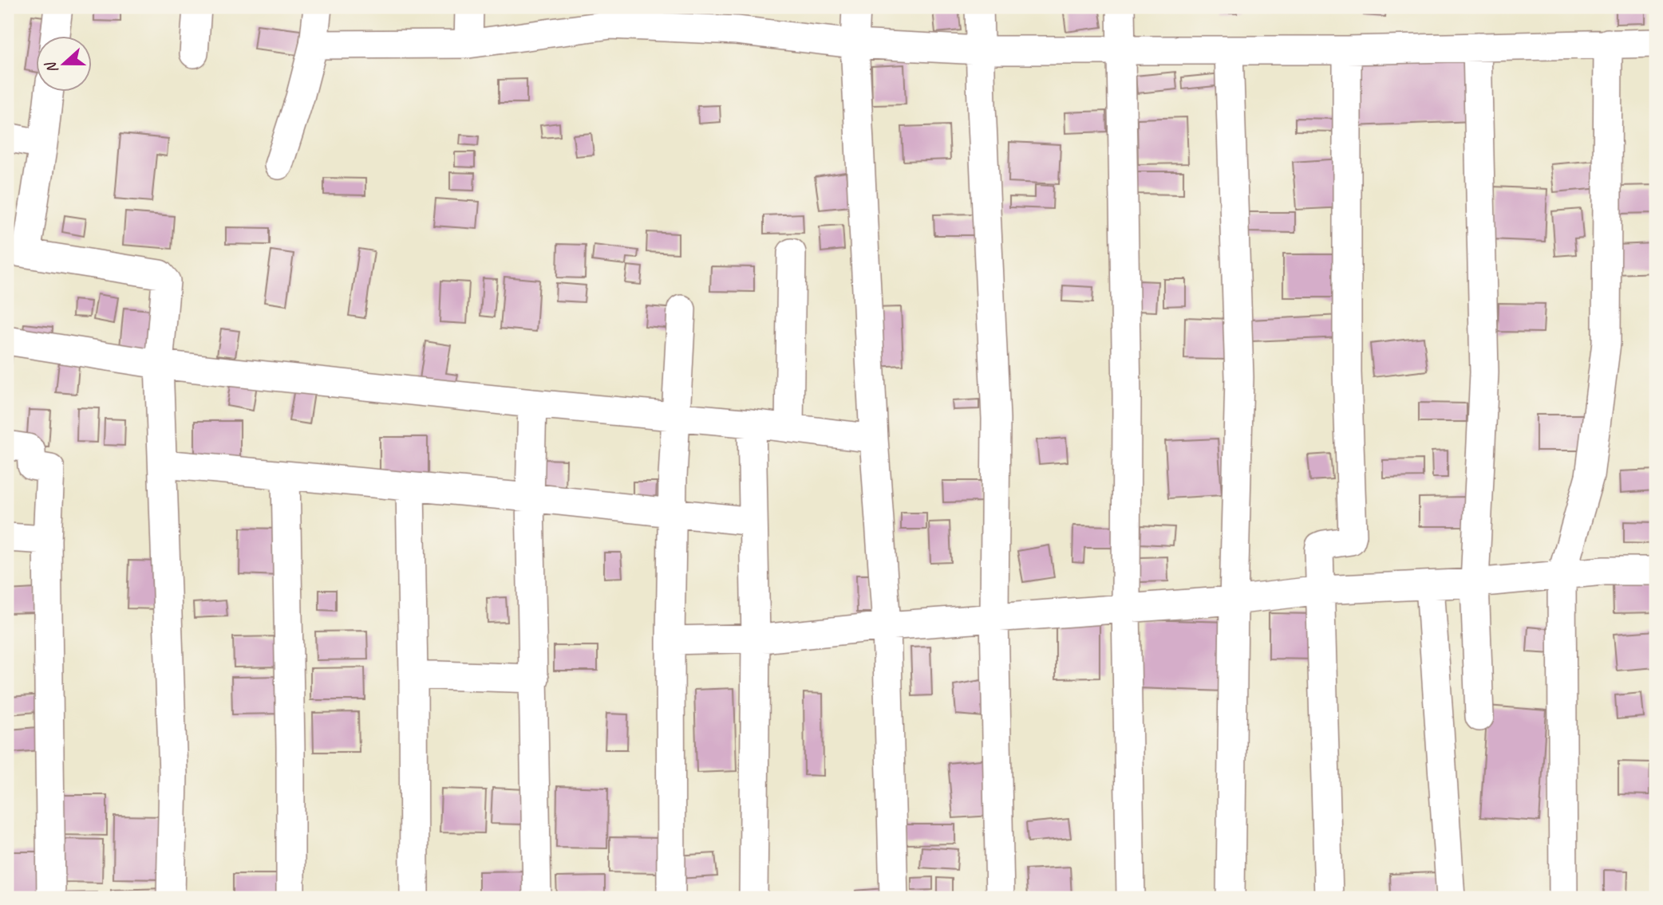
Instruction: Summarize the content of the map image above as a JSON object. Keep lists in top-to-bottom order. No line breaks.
{"north":"left"}
